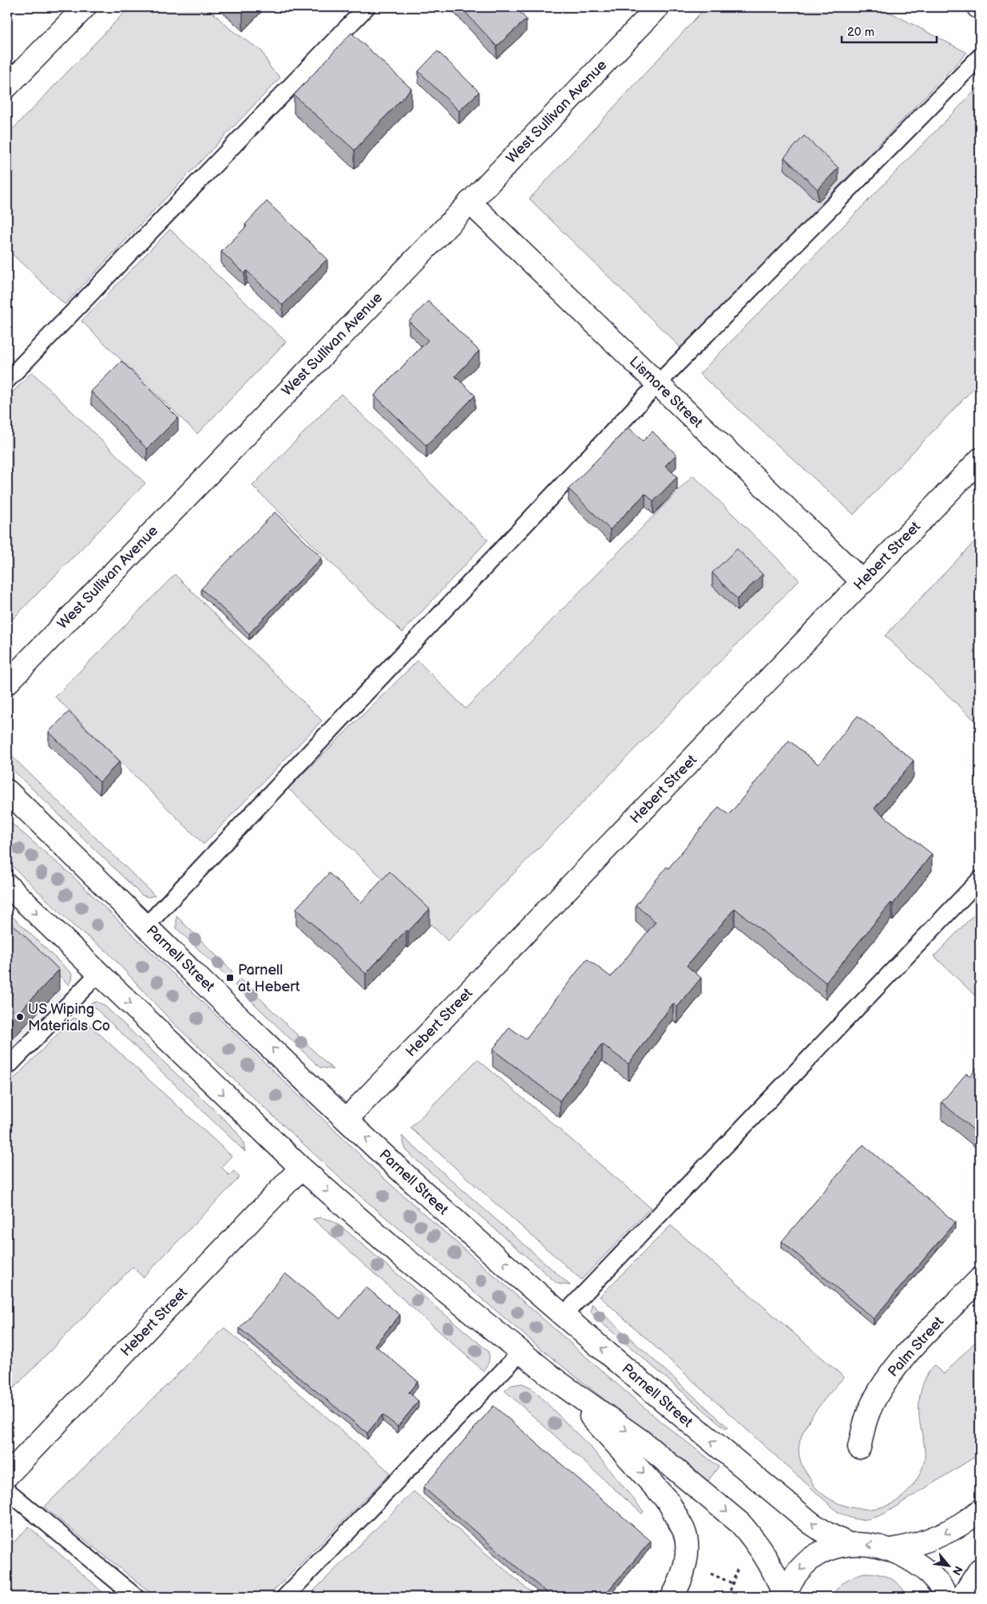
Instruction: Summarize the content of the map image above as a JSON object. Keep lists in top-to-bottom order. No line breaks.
{"streets":{"street":["West Sullivan Avenue","Lismore Street","Hebert Street","Parnell Street","Palm Street"]},"crossings":[["West Sullivan Avenue","Lismore Street"],["Lismore Street","Hebert Street"],["Hebert Street","Parnell Street"]],"places":{"transit":["Parnell at Hebert"],"other":["US Wiping Materials Co"]},"scale_bar":"20 m","north":"bottom right"}
